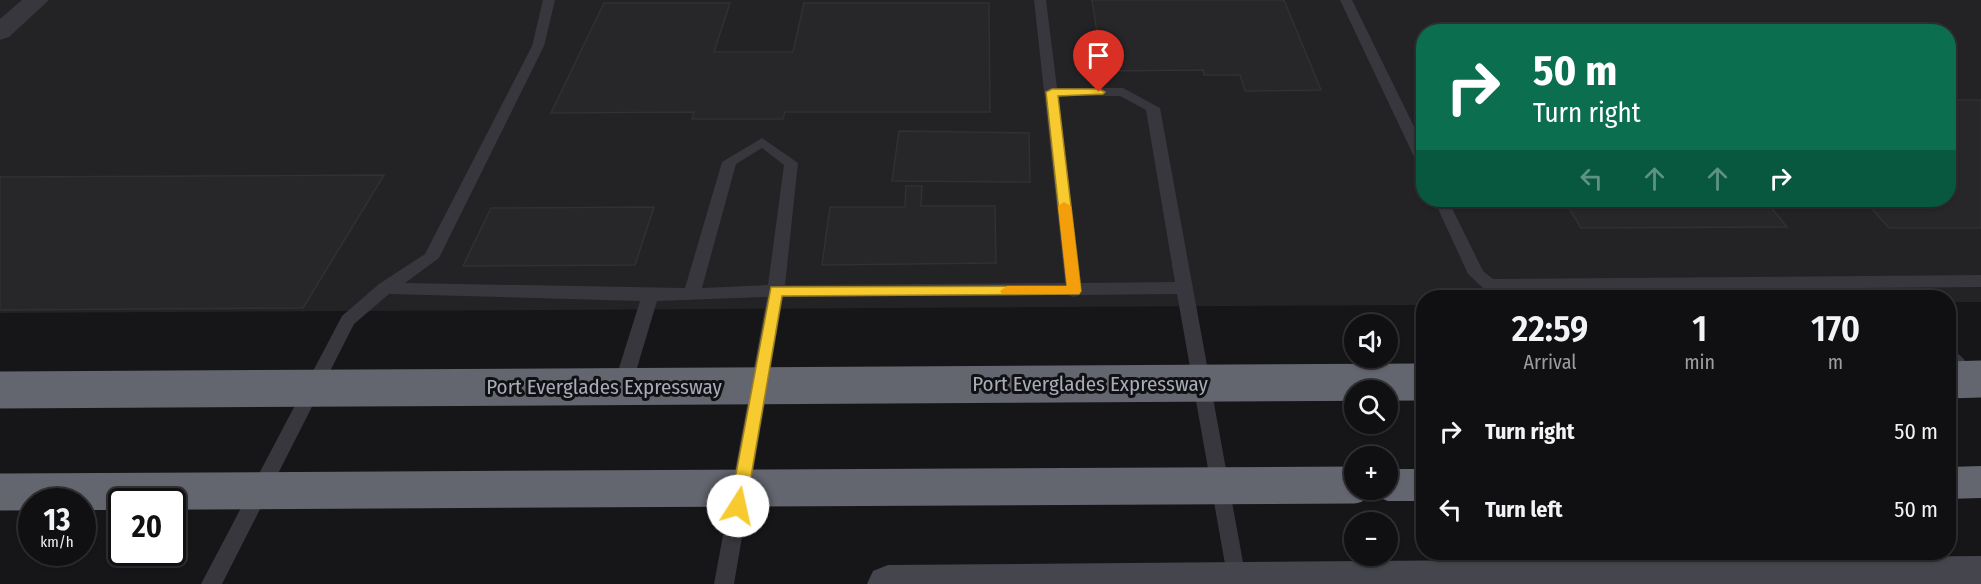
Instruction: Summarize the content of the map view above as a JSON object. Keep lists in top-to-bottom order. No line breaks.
{"streets":{"highway":["Port Everglades Expressway"]},"page":{"turn":["50 m","Turn right"],"eta":["22:59","Arrival","1","min","170","m"],"map_buttons":["+","−"],"list":[{"name":"Turn right","value":"50 m"},{"name":"Turn left","value":"50 m"}],"speed":"13 km/h","limit":"20"}}
